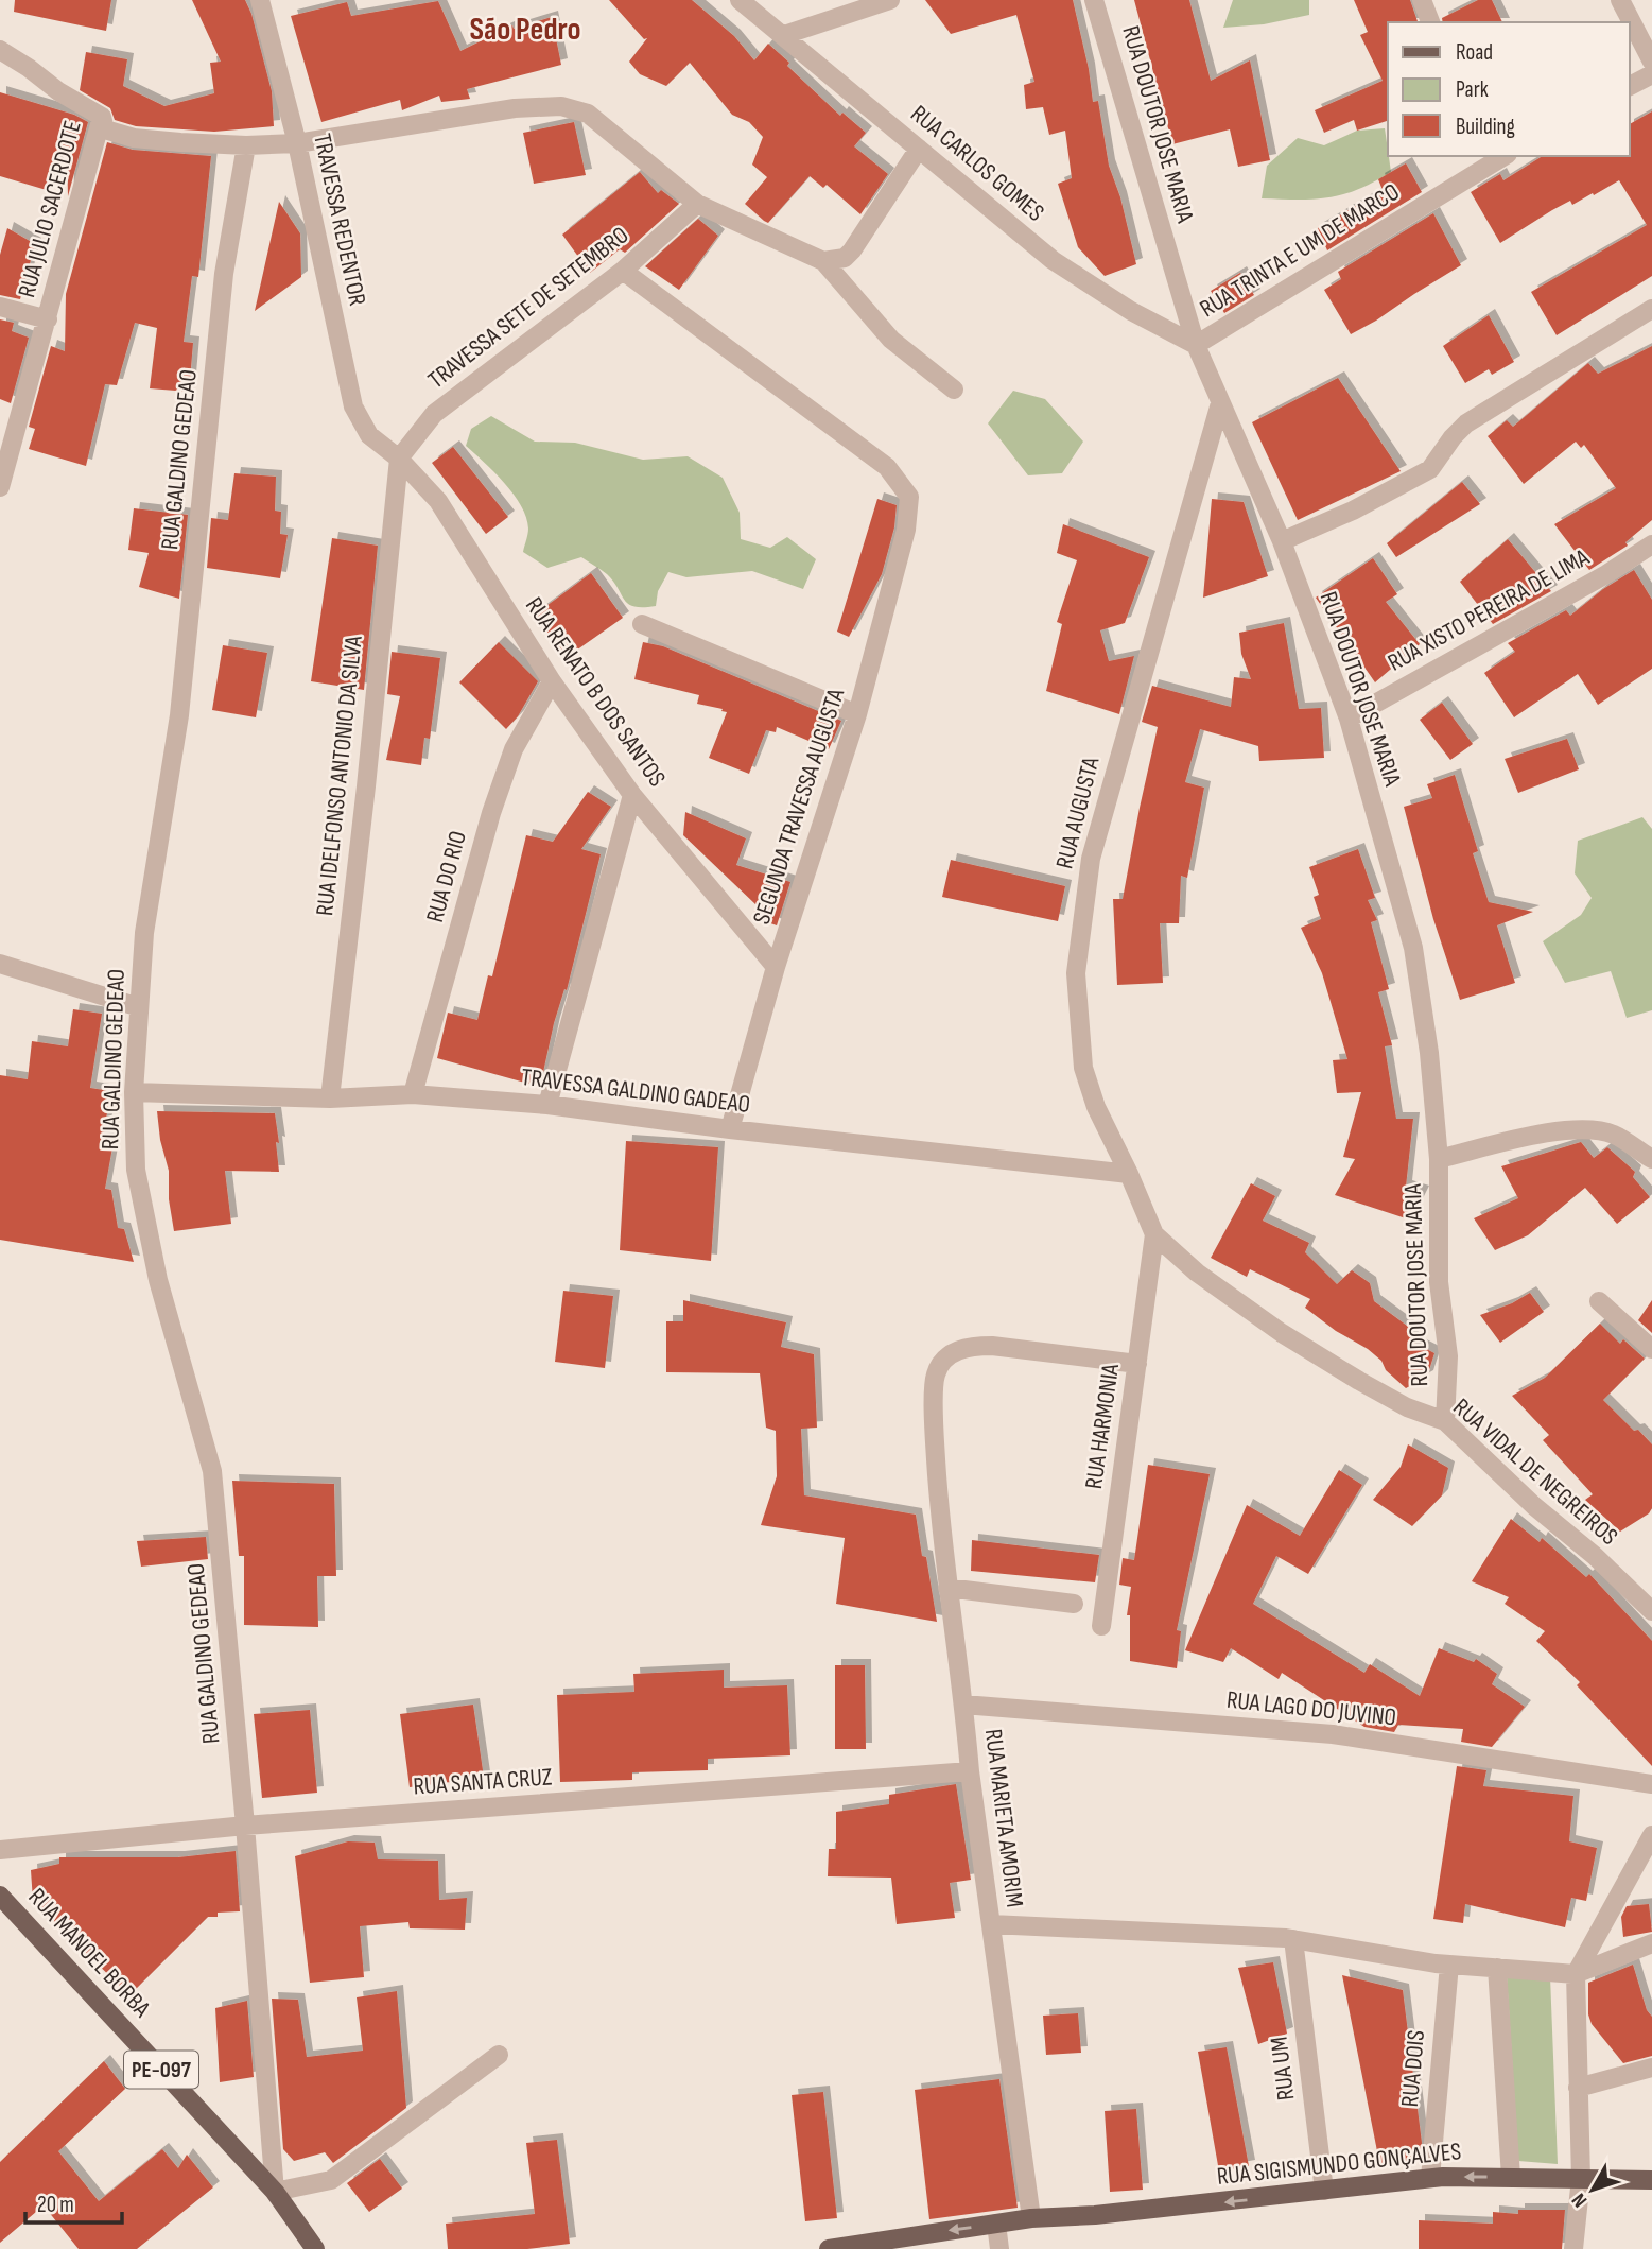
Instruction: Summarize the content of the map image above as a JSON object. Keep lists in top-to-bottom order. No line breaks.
{"streets":{"main road":["RUA MANOEL BORBA","PE-097","RUA SIGISMUNDO GONÇALVES"],"street":["RUA DOUTOR JOSE MARIA","RUA CARLOS GOMES","RUA JULIO SACERDOTE","TRAVESSA REDENTOR","RUA TRINTA E UM DE MARCO","TRAVESSA SETE DE SETEMBRO","RUA GALDINO GEDEAO","RUA XISTO PEREIRA DE LIMA","RUA RENATO B DOS SANTOS","RUA IDELFONSO ANTONIO DA SILVA","SEGUNDA TRAVESSA AUGUSTA","RUA AUGUSTA","RUA DO RIO","TRAVESSA GALDINO GADEAO","RUA HARMONIA","RUA VIDAL DE NEGREIROS","RUA LAGO DO JUVINO","RUA SANTA CRUZ","RUA MARIETA AMORIM","RUA UM","RUA DOIS"]},"crossings":[["RUA DOUTOR JOSE MARIA","RUA CARLOS GOMES"],["RUA DOUTOR JOSE MARIA","RUA TRINTA E UM DE MARCO"],["RUA DOUTOR JOSE MARIA","RUA XISTO PEREIRA DE LIMA"],["RUA DOUTOR JOSE MARIA","RUA AUGUSTA"],["RUA DOUTOR JOSE MARIA","RUA VIDAL DE NEGREIROS"],["RUA CARLOS GOMES","RUA TRINTA E UM DE MARCO"],["TRAVESSA REDENTOR","RUA RENATO B DOS SANTOS"],["TRAVESSA SETE DE SETEMBRO","RUA RENATO B DOS SANTOS"],["TRAVESSA SETE DE SETEMBRO","RUA IDELFONSO ANTONIO DA SILVA"],["TRAVESSA SETE DE SETEMBRO","SEGUNDA TRAVESSA AUGUSTA"],["RUA GALDINO GEDEAO","TRAVESSA GALDINO GADEAO"],["RUA GALDINO GEDEAO","RUA SANTA CRUZ"],["RUA GALDINO GEDEAO","RUA MANOEL BORBA"],["RUA RENATO B DOS SANTOS","RUA IDELFONSO ANTONIO DA SILVA"],["RUA RENATO B DOS SANTOS","SEGUNDA TRAVESSA AUGUSTA"],["RUA RENATO B DOS SANTOS","RUA DO RIO"],["RUA IDELFONSO ANTONIO DA SILVA","TRAVESSA GALDINO GADEAO"],["SEGUNDA TRAVESSA AUGUSTA","TRAVESSA GALDINO GADEAO"],["RUA AUGUSTA","TRAVESSA GALDINO GADEAO"],["RUA AUGUSTA","RUA HARMONIA"],["RUA AUGUSTA","RUA VIDAL DE NEGREIROS"],["RUA DO RIO","TRAVESSA GALDINO GADEAO"],["RUA HARMONIA","RUA VIDAL DE NEGREIROS"],["RUA HARMONIA","RUA MARIETA AMORIM"],["RUA LAGO DO JUVINO","RUA MARIETA AMORIM"],["RUA SANTA CRUZ","RUA MARIETA AMORIM"],["RUA MARIETA AMORIM","RUA SIGISMUNDO GONÇALVES"],["RUA UM","RUA SIGISMUNDO GONÇALVES"],["RUA DOIS","RUA SIGISMUNDO GONÇALVES"]],"one_way":["RUA SIGISMUNDO GONÇALVES"],"districts":["São Pedro"],"legend":["Road","Park","Building"],"scale_bar":"20 m","north":"bottom left"}
